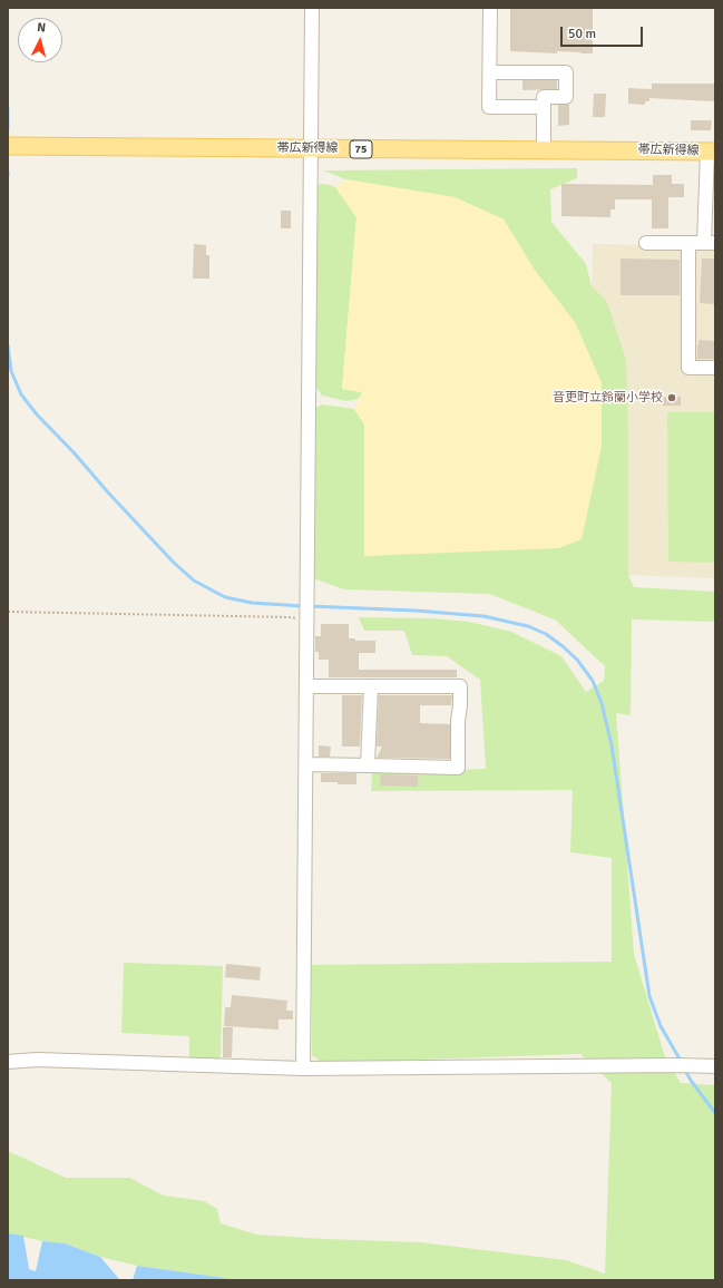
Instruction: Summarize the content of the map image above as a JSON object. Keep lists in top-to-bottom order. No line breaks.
{"streets":{"main road":["帯広新得線","75"]},"places":["音更町立鈴蘭小学校"],"scale_bar":"50 m","north":"top"}
